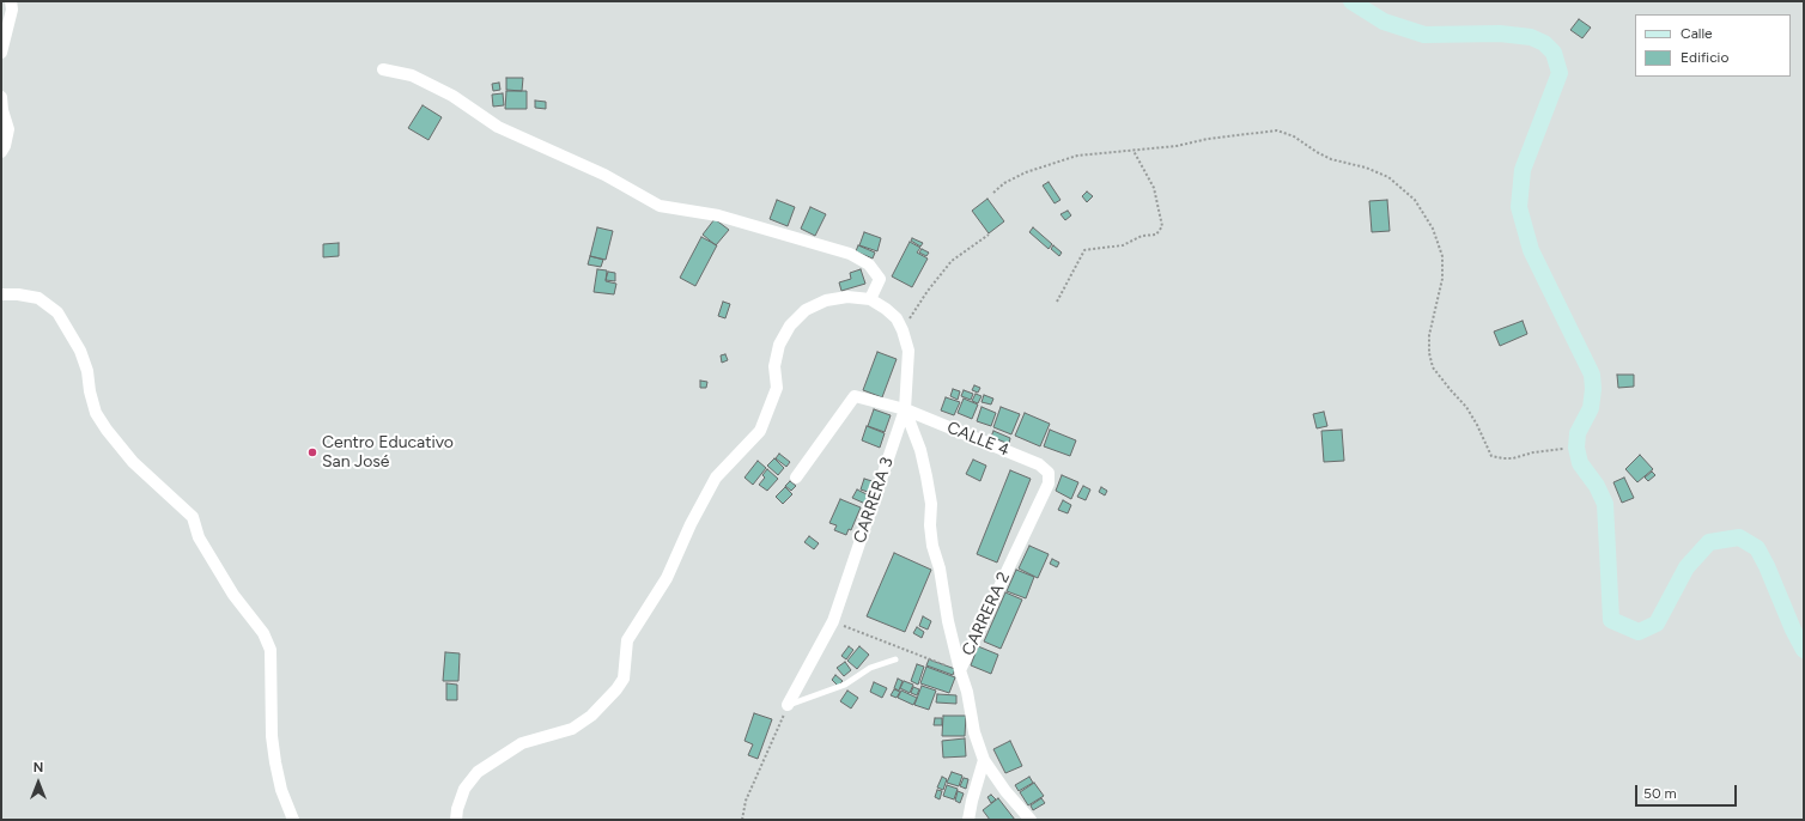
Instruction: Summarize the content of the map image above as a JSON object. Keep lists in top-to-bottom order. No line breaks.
{"streets":{"street":["CALLE 4","CARRERA 3","CARRERA 2"]},"crossings":[["CALLE 4","CARRERA 3"],["CALLE 4","CARRERA 2"]],"places":["Centro Educativo San José"],"legend":["Calle","Edificio"],"scale_bar":"50 m","north":"top"}
